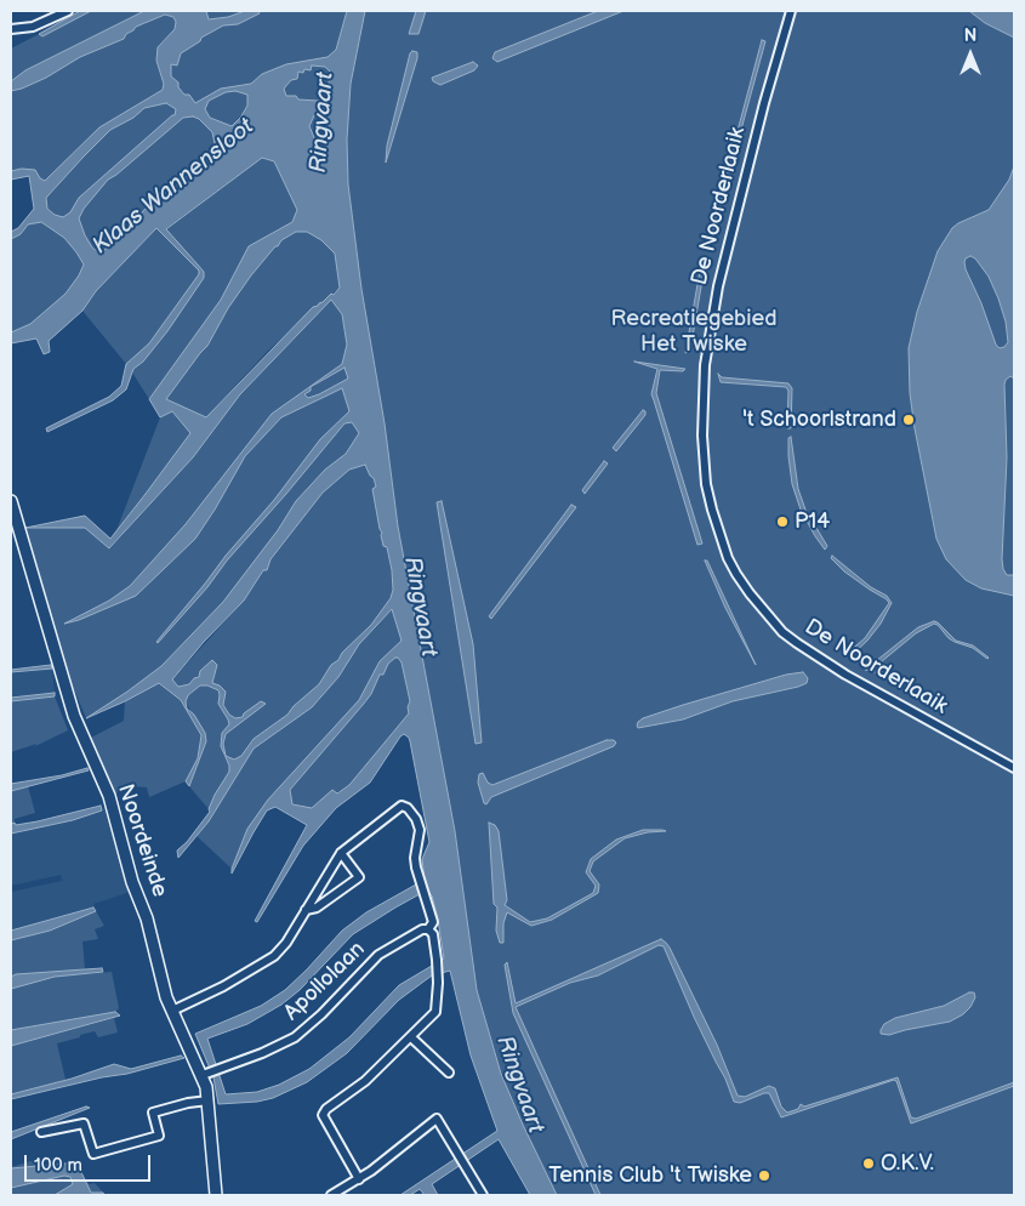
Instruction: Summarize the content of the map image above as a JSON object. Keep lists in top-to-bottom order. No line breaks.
{"streets":{"street":["De Noorderlaaik","Noordeinde","Apollolaan"]},"crossings":[["Noordeinde","Apollolaan"]],"water":["Ringvaart","Klaas Wannensloot"],"parks":["Recreatiegebied Het Twiske"],"places":["'t Schoorlstrand","P14","O.K.V.","Tennis Club 't Twiske"],"scale_bar":"100 m","north":"top"}
